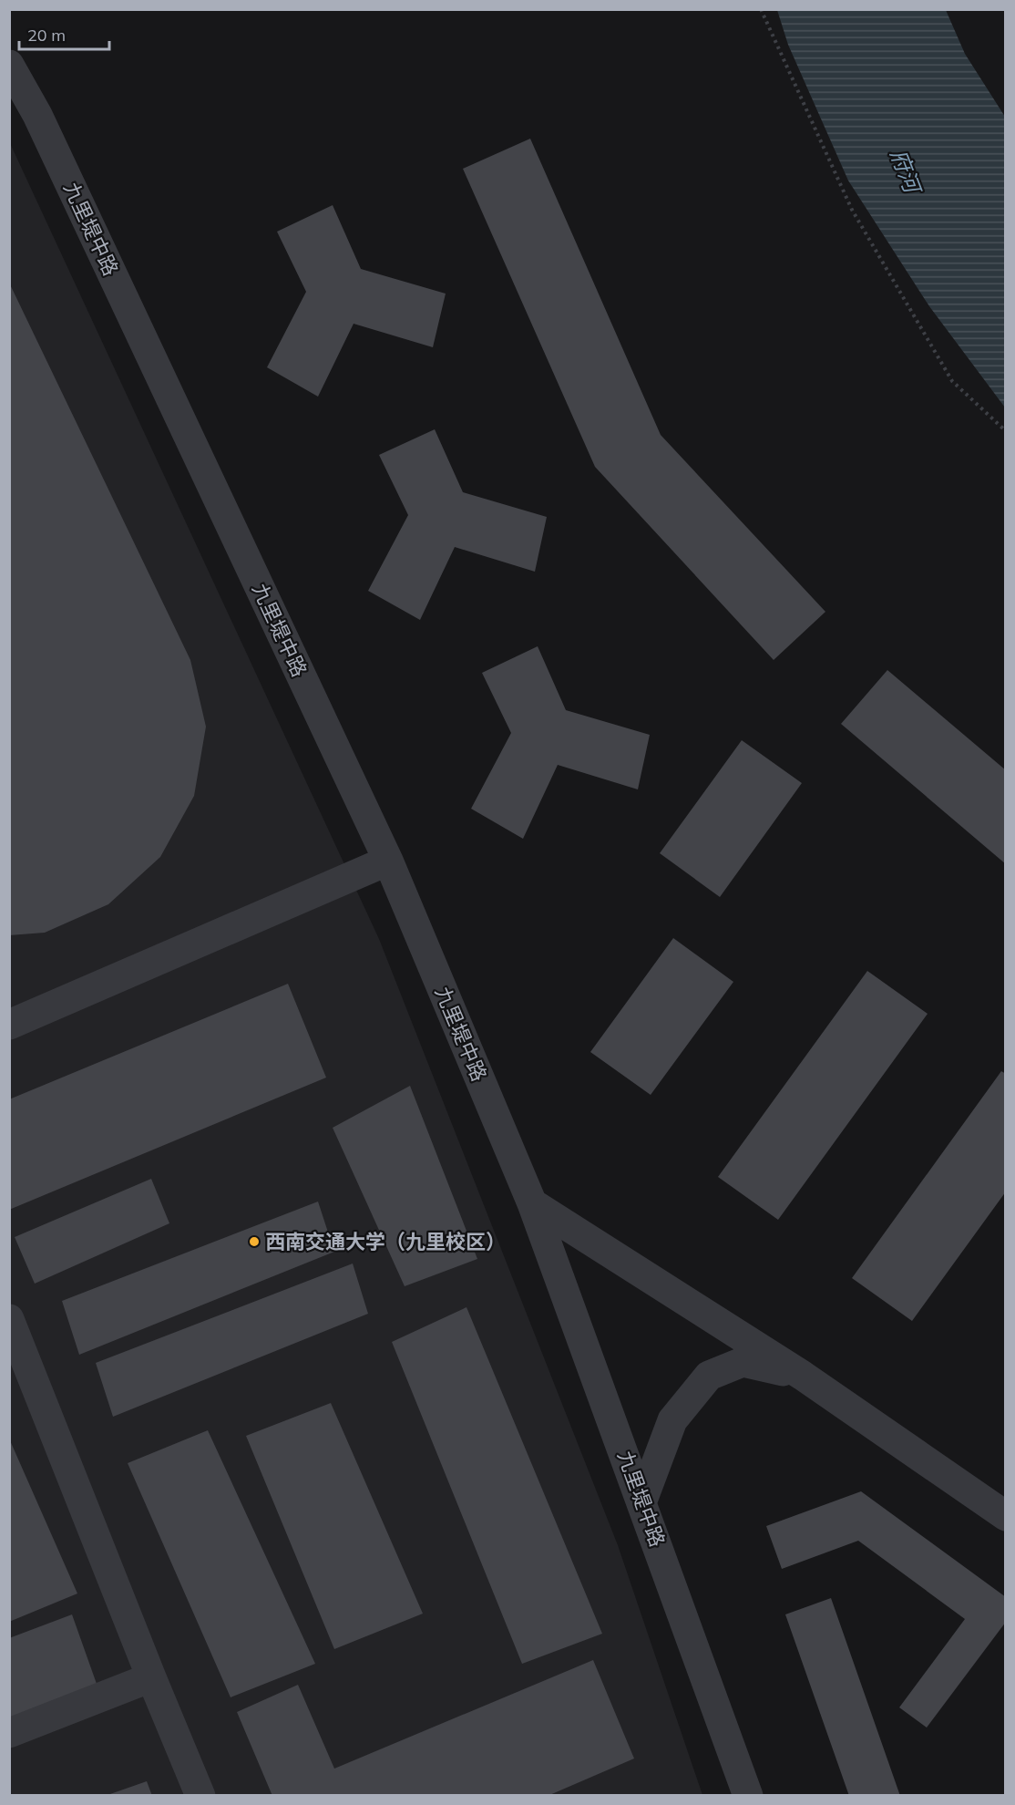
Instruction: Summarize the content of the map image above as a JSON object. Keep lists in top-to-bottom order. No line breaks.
{"streets":{"street":["九里堤中路"]},"water":["府河"],"places":["西南交通大学（九里校区）"],"scale_bar":"20 m"}
